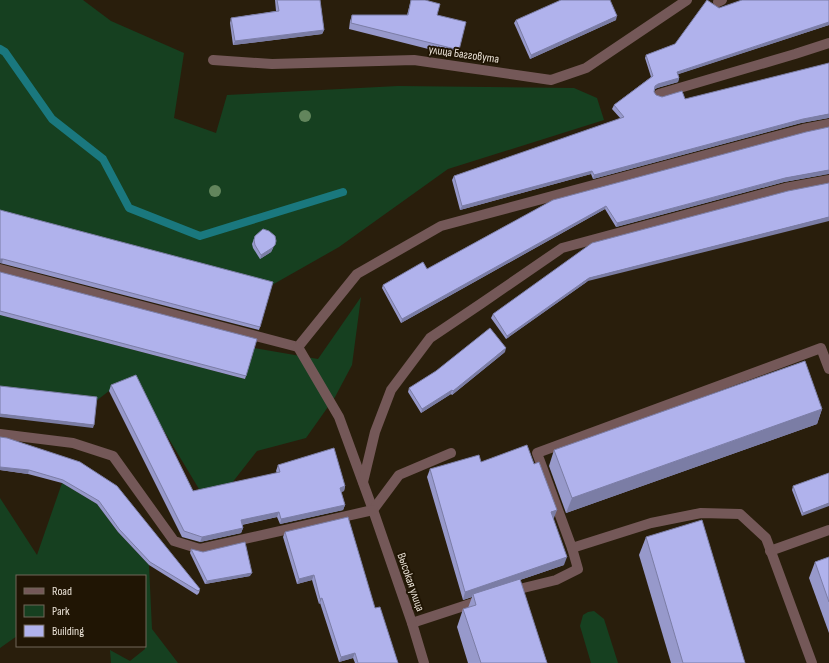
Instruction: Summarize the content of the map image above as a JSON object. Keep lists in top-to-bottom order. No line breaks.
{"streets":{"street":["улица Багговута","Высокая улица"]},"legend":["Road","Park","Building"]}
